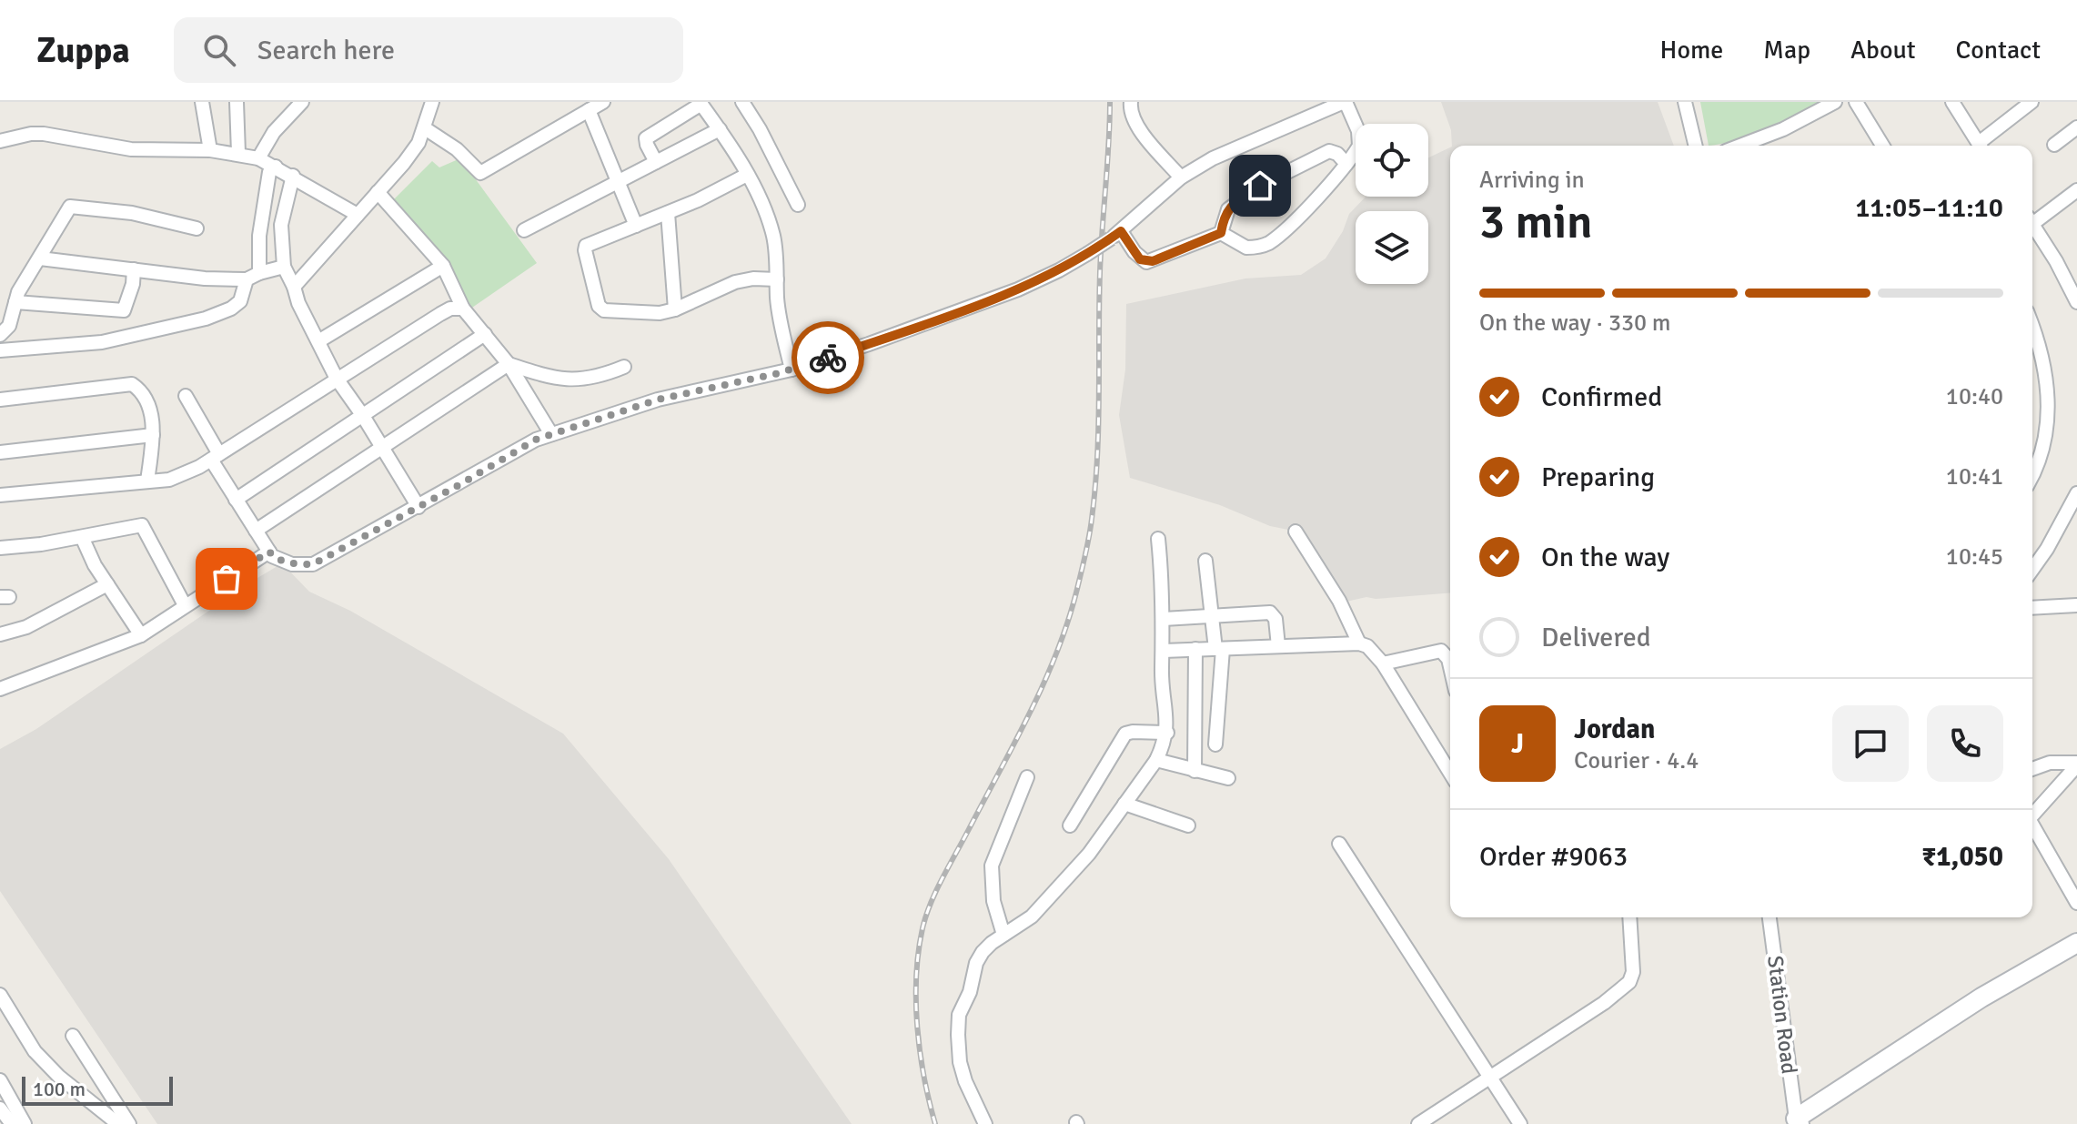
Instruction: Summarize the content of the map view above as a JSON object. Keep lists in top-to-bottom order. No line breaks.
{"streets":{"street":["Station Road"]},"scale_bar":"100 m","page":{"header":"Zuppa","search":"Search here","nav":["Home","Map","About","Contact"],"heading":["3 min","Arriving in","11:05–11:10"],"panel":["Jordan","Courier · 4.4","Order #9063","₹1,050"],"bar":"On the way · 330 m","list":[["Confirmed","10:40"],["Preparing","10:41"],["On the way","10:45"],"Delivered"],"round":"J","scale":"100 m"}}
